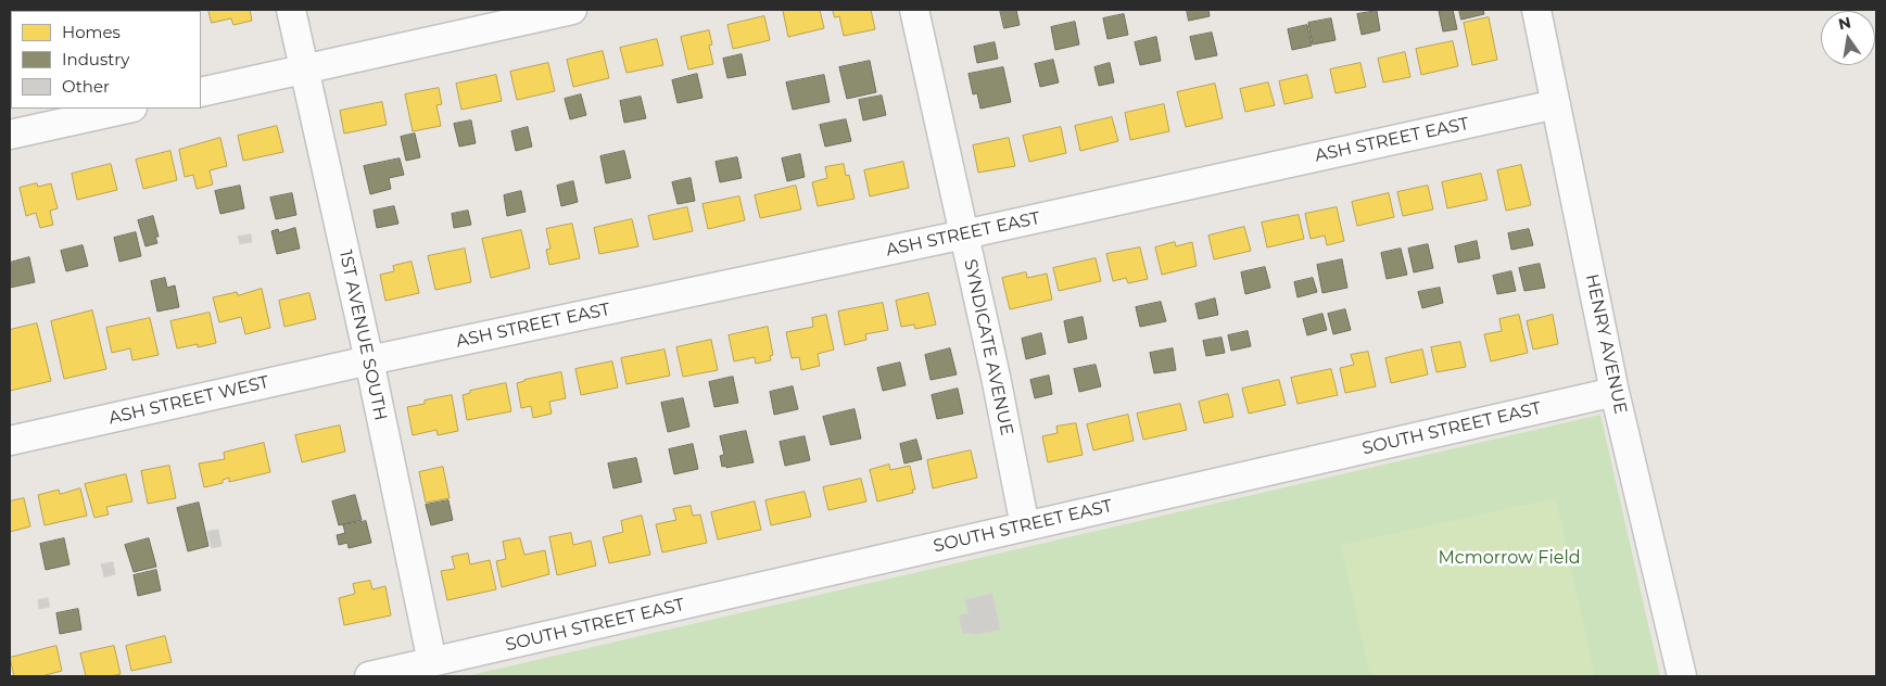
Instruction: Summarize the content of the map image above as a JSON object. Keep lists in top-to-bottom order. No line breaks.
{"streets":{"street":["ASH STREET EAST","1ST AVENUE SOUTH","HENRY AVENUE","SYNDICATE AVENUE","ASH STREET WEST","SOUTH STREET EAST"]},"crossings":[["ASH STREET EAST","1ST AVENUE SOUTH"],["ASH STREET EAST","HENRY AVENUE"],["ASH STREET EAST","SYNDICATE AVENUE"],["ASH STREET EAST","ASH STREET WEST"],["1ST AVENUE SOUTH","ASH STREET WEST"],["1ST AVENUE SOUTH","SOUTH STREET EAST"],["HENRY AVENUE","SOUTH STREET EAST"],["SYNDICATE AVENUE","SOUTH STREET EAST"]],"parks":["Mcmorrow Field"],"legend":["Homes","Industry","Other"],"north":"top"}
